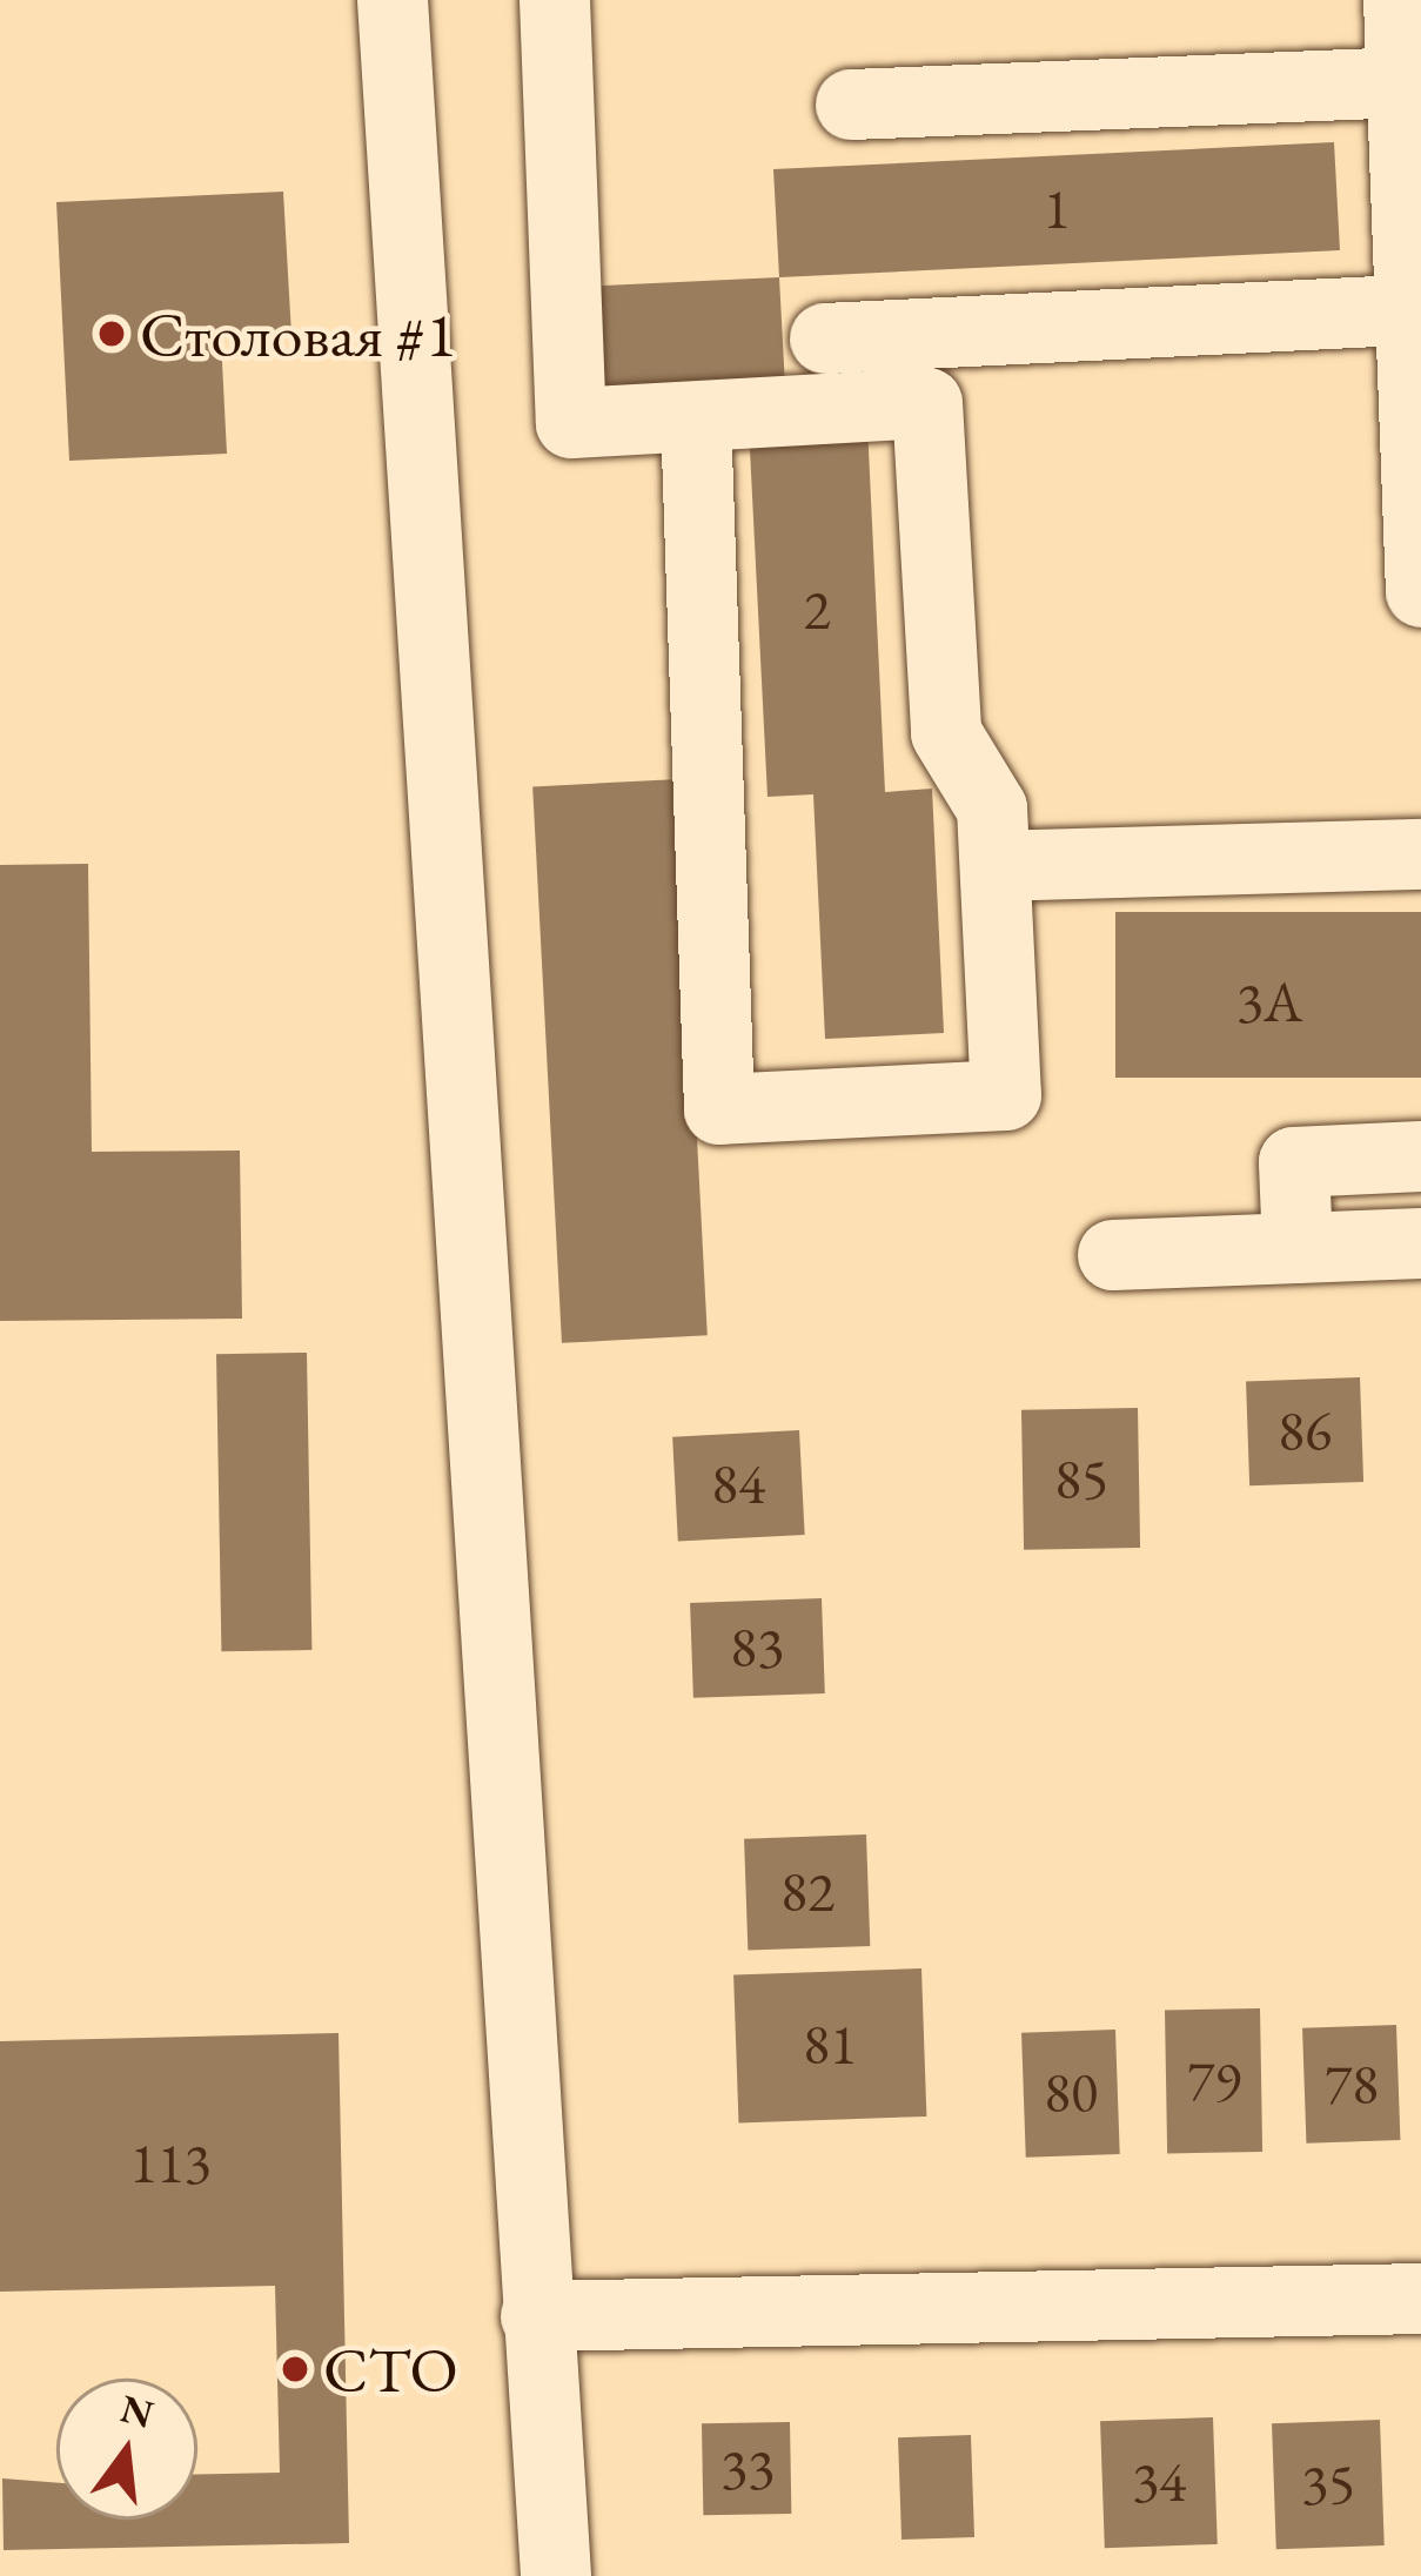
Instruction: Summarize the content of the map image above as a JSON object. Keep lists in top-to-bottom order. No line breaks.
{"places":["Столовая #1","СТО"],"house_numbers":["1","2","3А","86","85","84","83","82","81","79","78","80","113","33","34","35"],"north":"top"}
